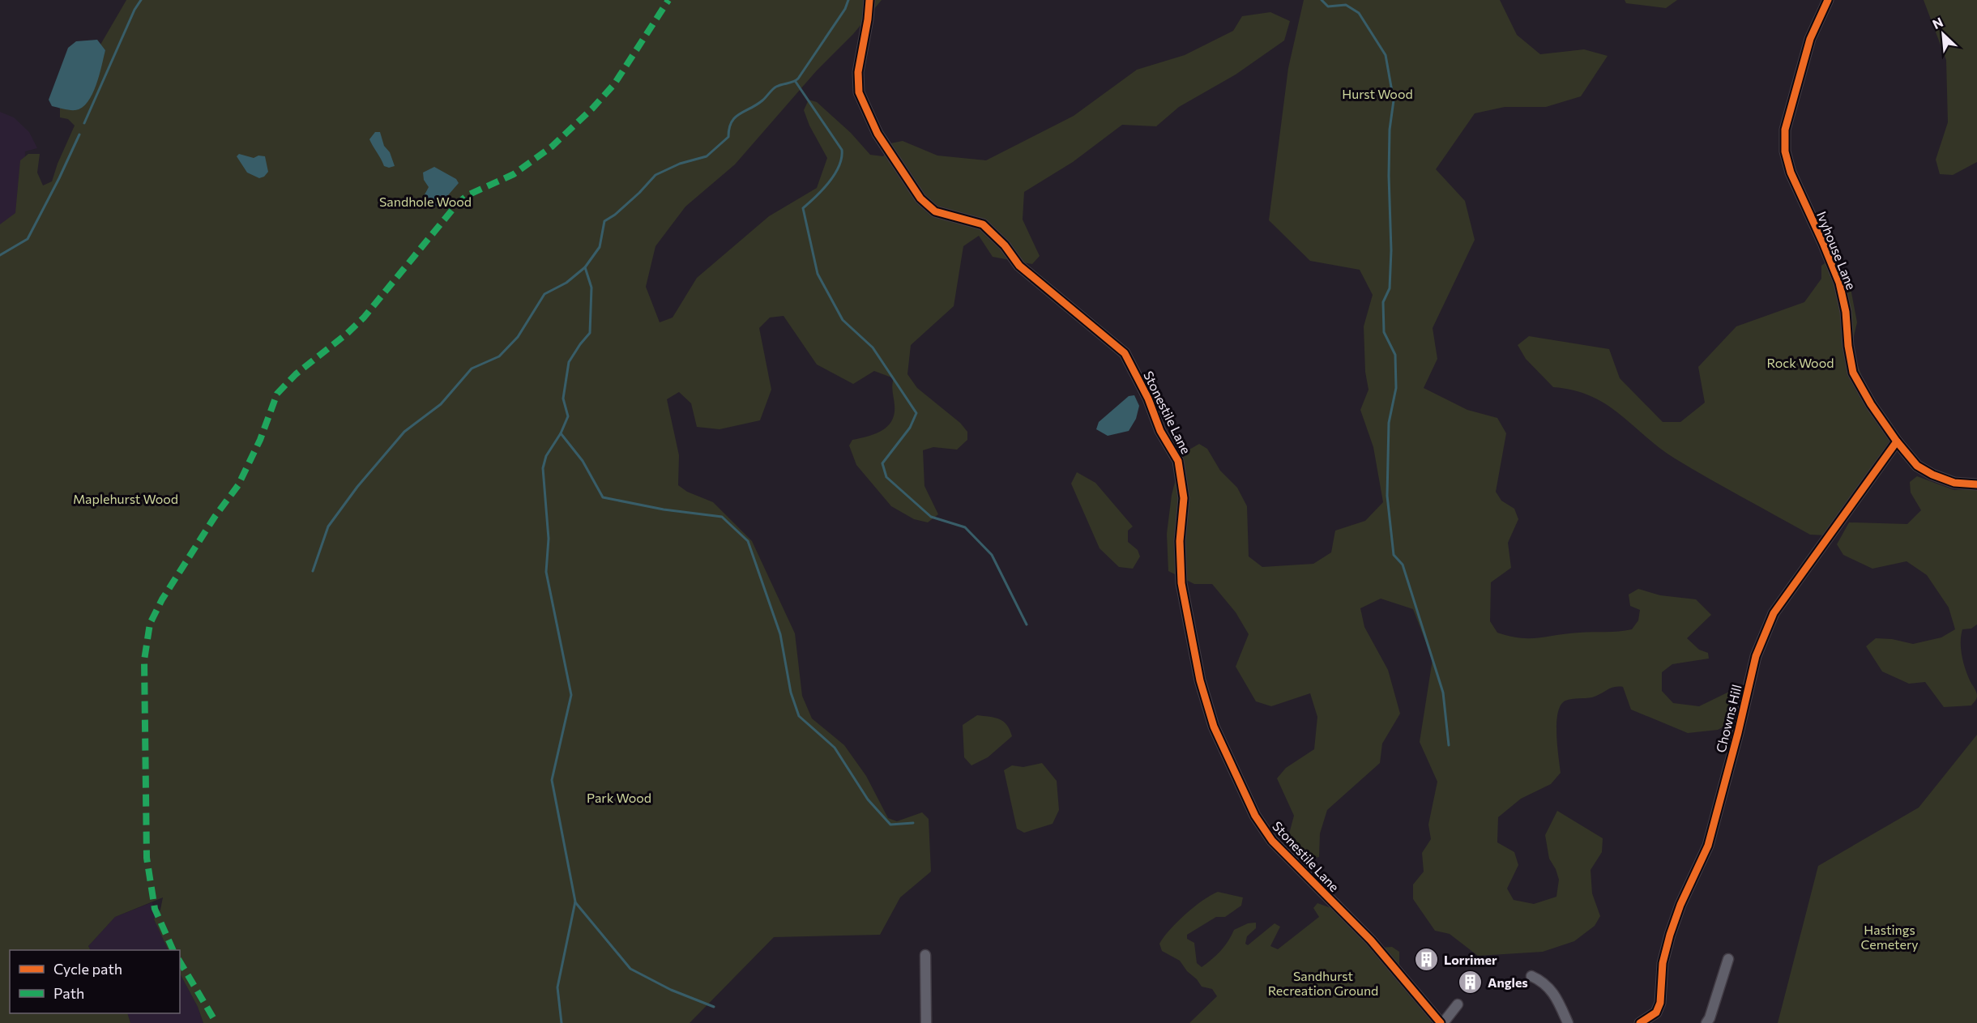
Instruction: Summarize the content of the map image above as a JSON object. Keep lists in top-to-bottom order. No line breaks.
{"streets":{"street":["Ivyhouse Lane","Stonestile Lane","Chowns Hill"]},"crossings":[["Ivyhouse Lane","Chowns Hill"]],"parks":["Hurst Wood","Sandhole Wood","Rock Wood","Maplehurst Wood","Park Wood","Hastings Cemetery","Sandhurst Recreation Ground"],"places":{"building":["Lorrimer","Angles"]},"legend":["Cycle path","Path"],"north":"top left"}
